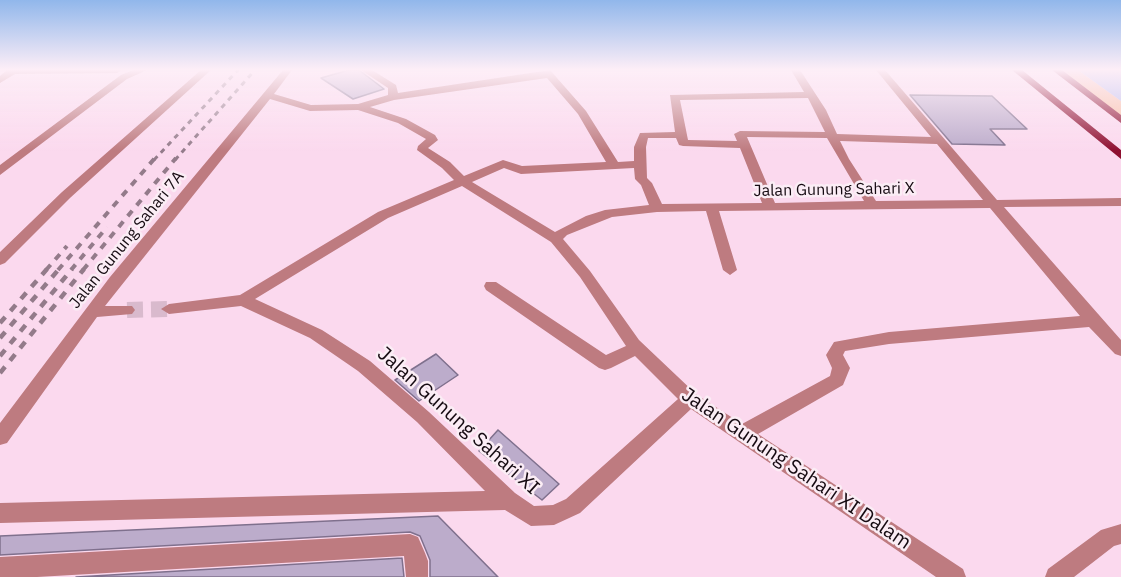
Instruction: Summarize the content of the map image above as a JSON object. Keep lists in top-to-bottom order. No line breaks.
{"streets":{"street":["Jalan Gunung Sahari X","Jalan Gunung Sahari 7A","Jalan Gunung Sahari XI","Jalan Gunung Sahari XI Dalam"]},"crossings":[["Jalan Gunung Sahari X","Jalan Gunung Sahari XI Dalam"],["Jalan Gunung Sahari XI","Jalan Gunung Sahari XI Dalam"]]}
